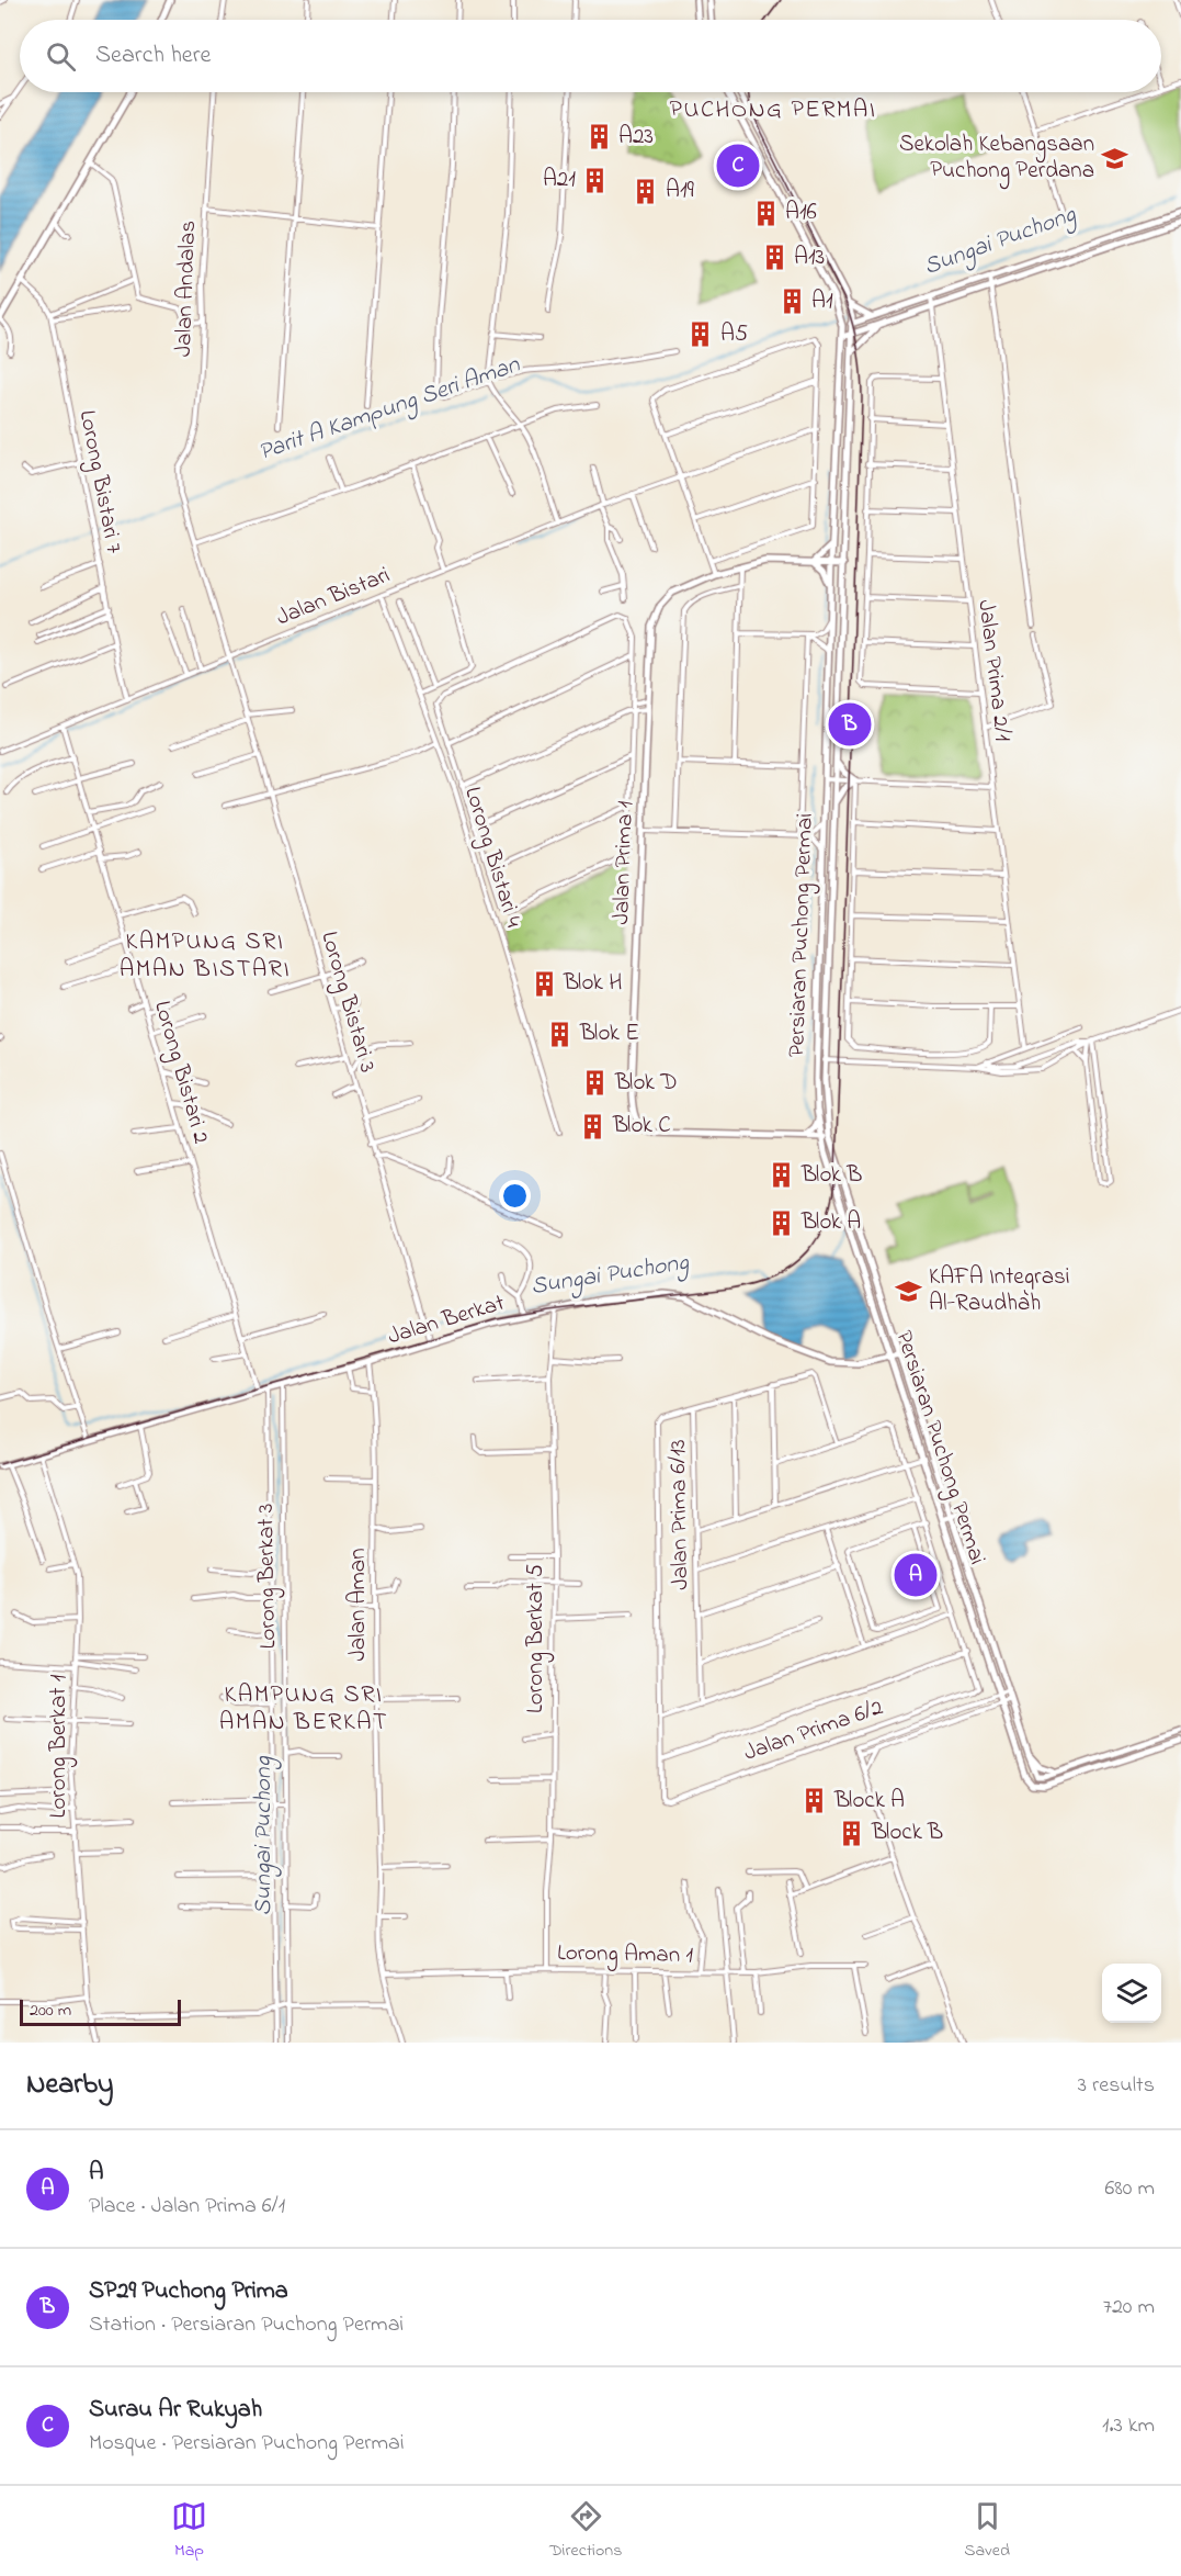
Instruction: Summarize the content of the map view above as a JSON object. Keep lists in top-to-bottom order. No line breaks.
{"streets":{"main road":["Jalan Prima 1","Persiaran Puchong Permai","Jalan Berkat"],"street":["Jalan Andalas","Lorong Bistari 7","Jalan Bistari","Jalan Prima 2/1","Lorong Bistari 4","Lorong Bistari 3","Lorong Bistari 2","Jalan Prima 6/13","Lorong Berkat 3","Jalan Aman","Lorong Berkat 5","Jalan Prima 6/2","Lorong Berkat 1","Lorong Aman 1"]},"crossings":[["Jalan Andalas","Lorong Bistari 3"],["Lorong Bistari 7","Jalan Bistari"],["Jalan Bistari","Lorong Bistari 4"],["Jalan Bistari","Lorong Bistari 3"],["Jalan Bistari","Lorong Bistari 2"],["Jalan Prima 1","Persiaran Puchong Permai"],["Persiaran Puchong Permai","Jalan Berkat"],["Lorong Bistari 3","Jalan Berkat"],["Lorong Bistari 2","Jalan Berkat"],["Jalan Berkat","Lorong Berkat 3"],["Jalan Berkat","Jalan Aman"],["Jalan Berkat","Lorong Berkat 5"],["Jalan Berkat","Lorong Berkat 1"],["Jalan Prima 6/13","Jalan Prima 6/2"],["Jalan Aman","Lorong Aman 1"],["Lorong Berkat 5","Lorong Aman 1"]],"districts":["PUCHONG PERMAI","KAMPUNG SRI AMAN BISTARI","KAMPUNG SRI AMAN BERKAT"],"water":["Sungai Puchong","Parit A Kampung Seri Aman"],"places":{"building":["A23","A21","A19","A16","A13","A1","A5","Blok H","Blok E","Blok D","Blok C","Blok B","Blok A","Block A","Block B"],"school or university":["Sekolah Kebangsaan Puchong Perdana","KAFA Integrasi Al-Raudhah"]},"scale_bar":"200 m","page":{"search":"Search here","pins":["C","B","A"],"scale":"200 m","heading":["Nearby","3 results"],"list":[{"mark":"A","name":"A","note":"Place · Jalan Prima 6/1","value":"680 m"},{"mark":"B","name":"SP29 Puchong Prima","note":"Station · Persiaran Puchong Permai","value":"720 m"},{"mark":"C","name":"Surau Ar Rukyah","note":"Mosque · Persiaran Puchong Permai","value":"1.3 km"}],"nav":["Map","Directions","Saved"]}}
